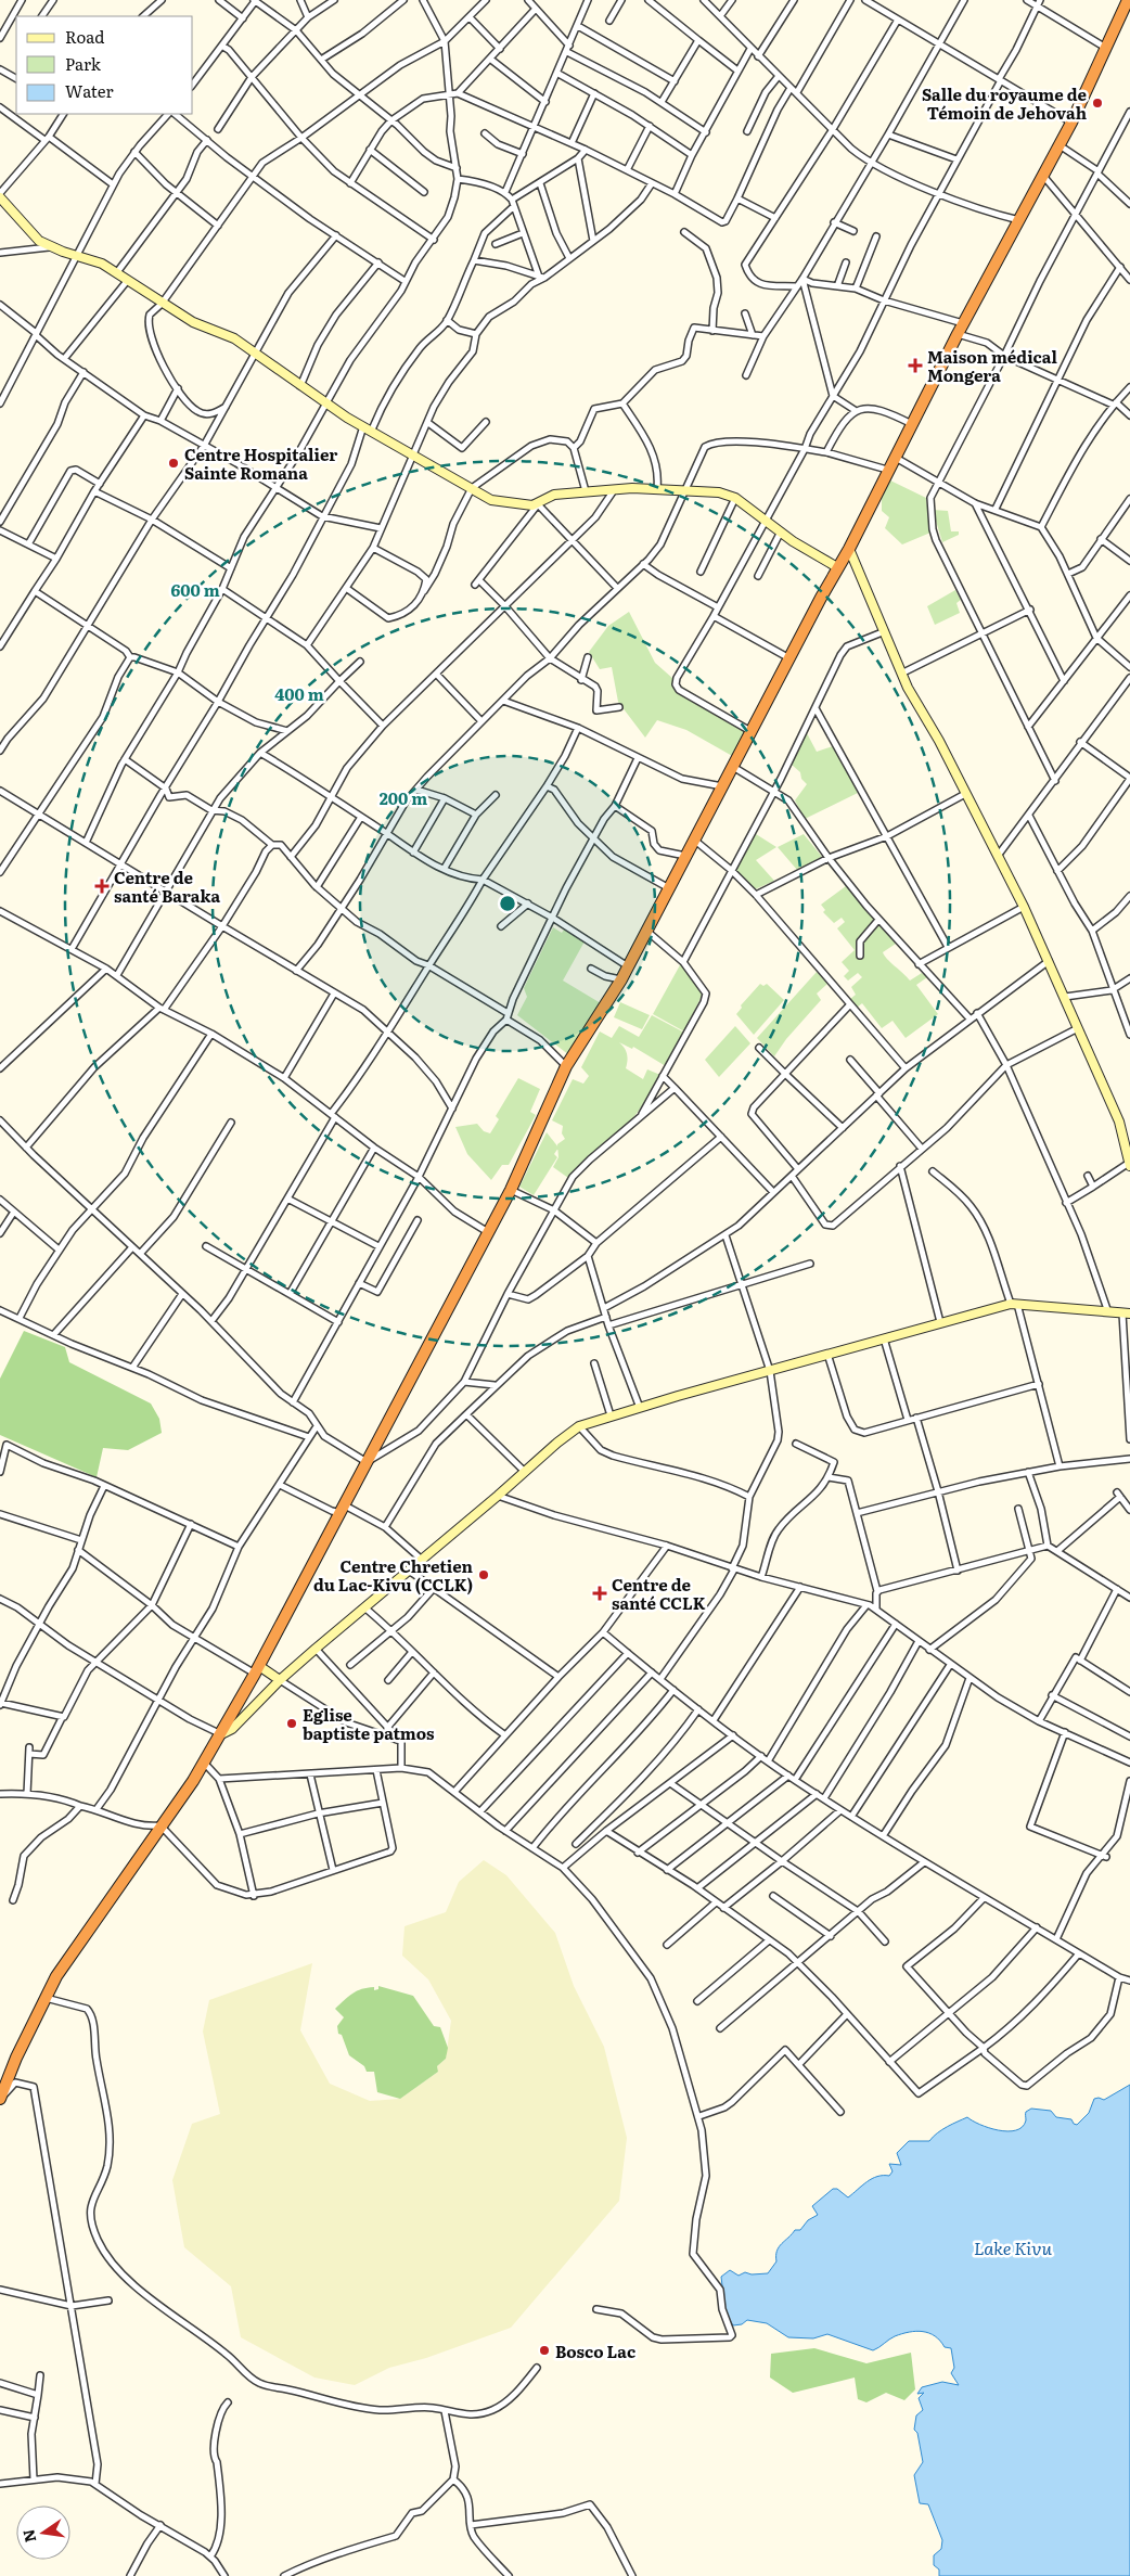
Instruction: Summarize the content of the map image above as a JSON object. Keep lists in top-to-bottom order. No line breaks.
{"water":["Lake Kivu"],"places":{"other":["Salle du royaume de Témoin de Jehovah","Centre Hospitalier Sainte Romana","Centre Chretien du Lac-Kivu (CCLK)","Eglise baptiste patmos","Bosco Lac"],"health":["Maison médical Mongera","Centre de santé Baraka","Centre de santé CCLK"]},"legend":["Road","Park","Water"],"north":"left","rings":["600 m","400 m","200 m"]}
